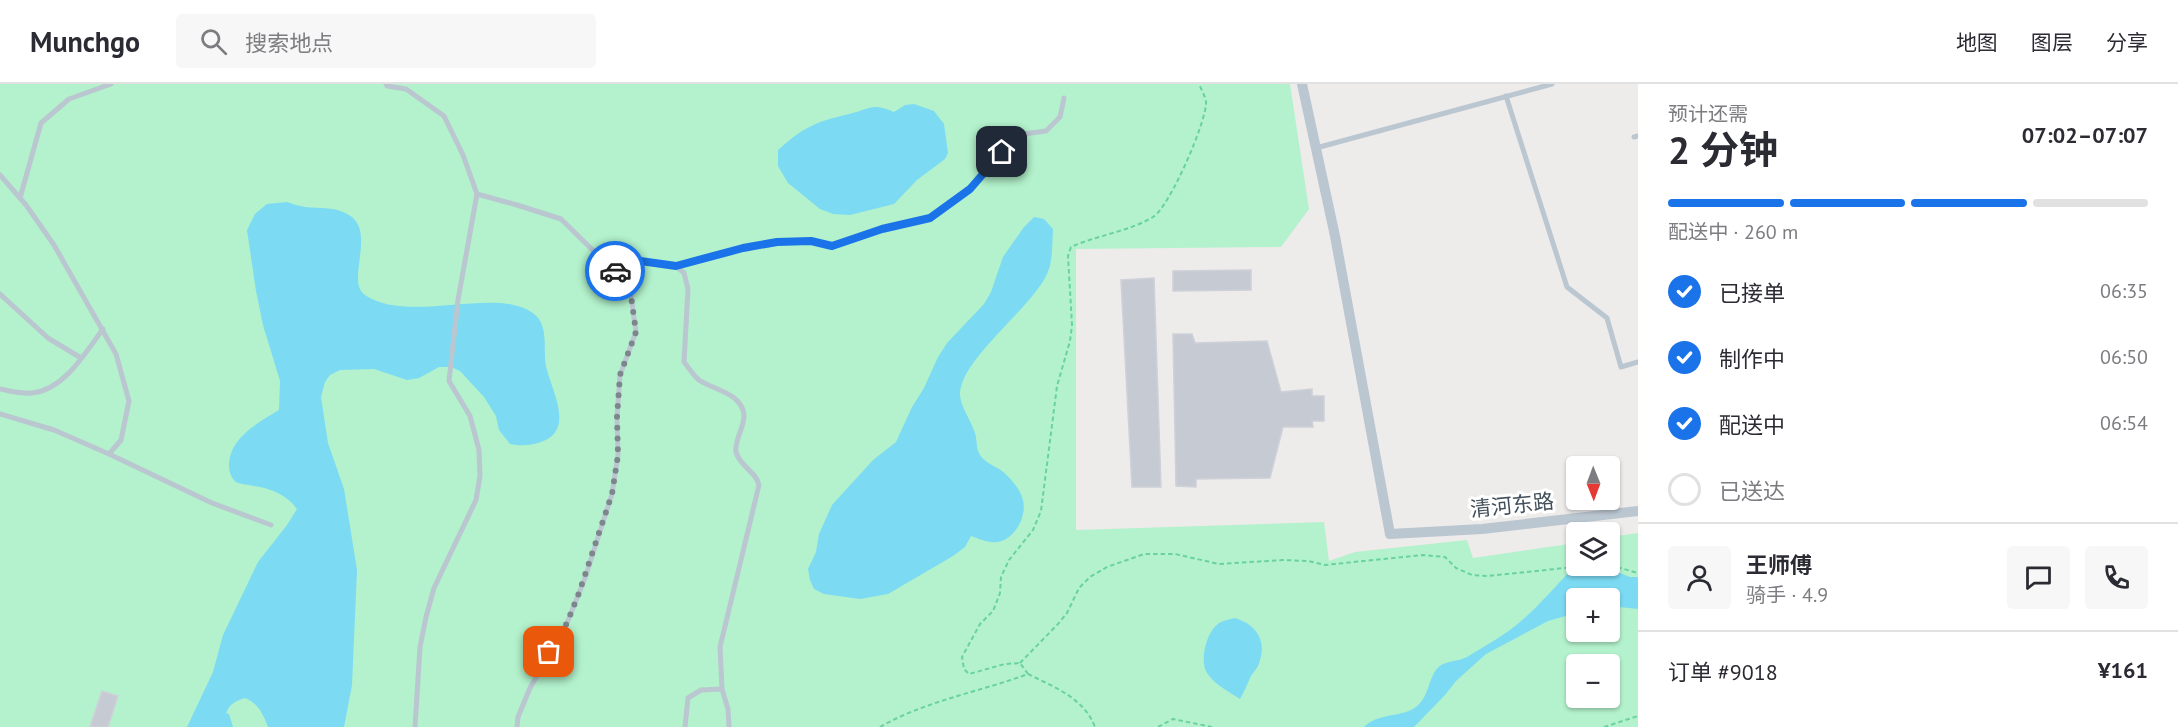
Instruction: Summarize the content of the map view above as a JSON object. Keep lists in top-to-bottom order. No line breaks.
{"streets":{"street":["清河东路"]},"north":"bottom","page":{"header":"Munchgo","search":"搜索地点","nav":["地图","图层","分享"],"heading":["2 分钟","预计还需","07:02–07:07"],"panel":["王师傅","骑手 · 4.9","订单 #9018","¥161"],"bar":"配送中 · 260 m","list":[["已接单","06:35"],["制作中","06:50"],["配送中","06:54"],"已送达"],"map_buttons":["+","−"]}}
